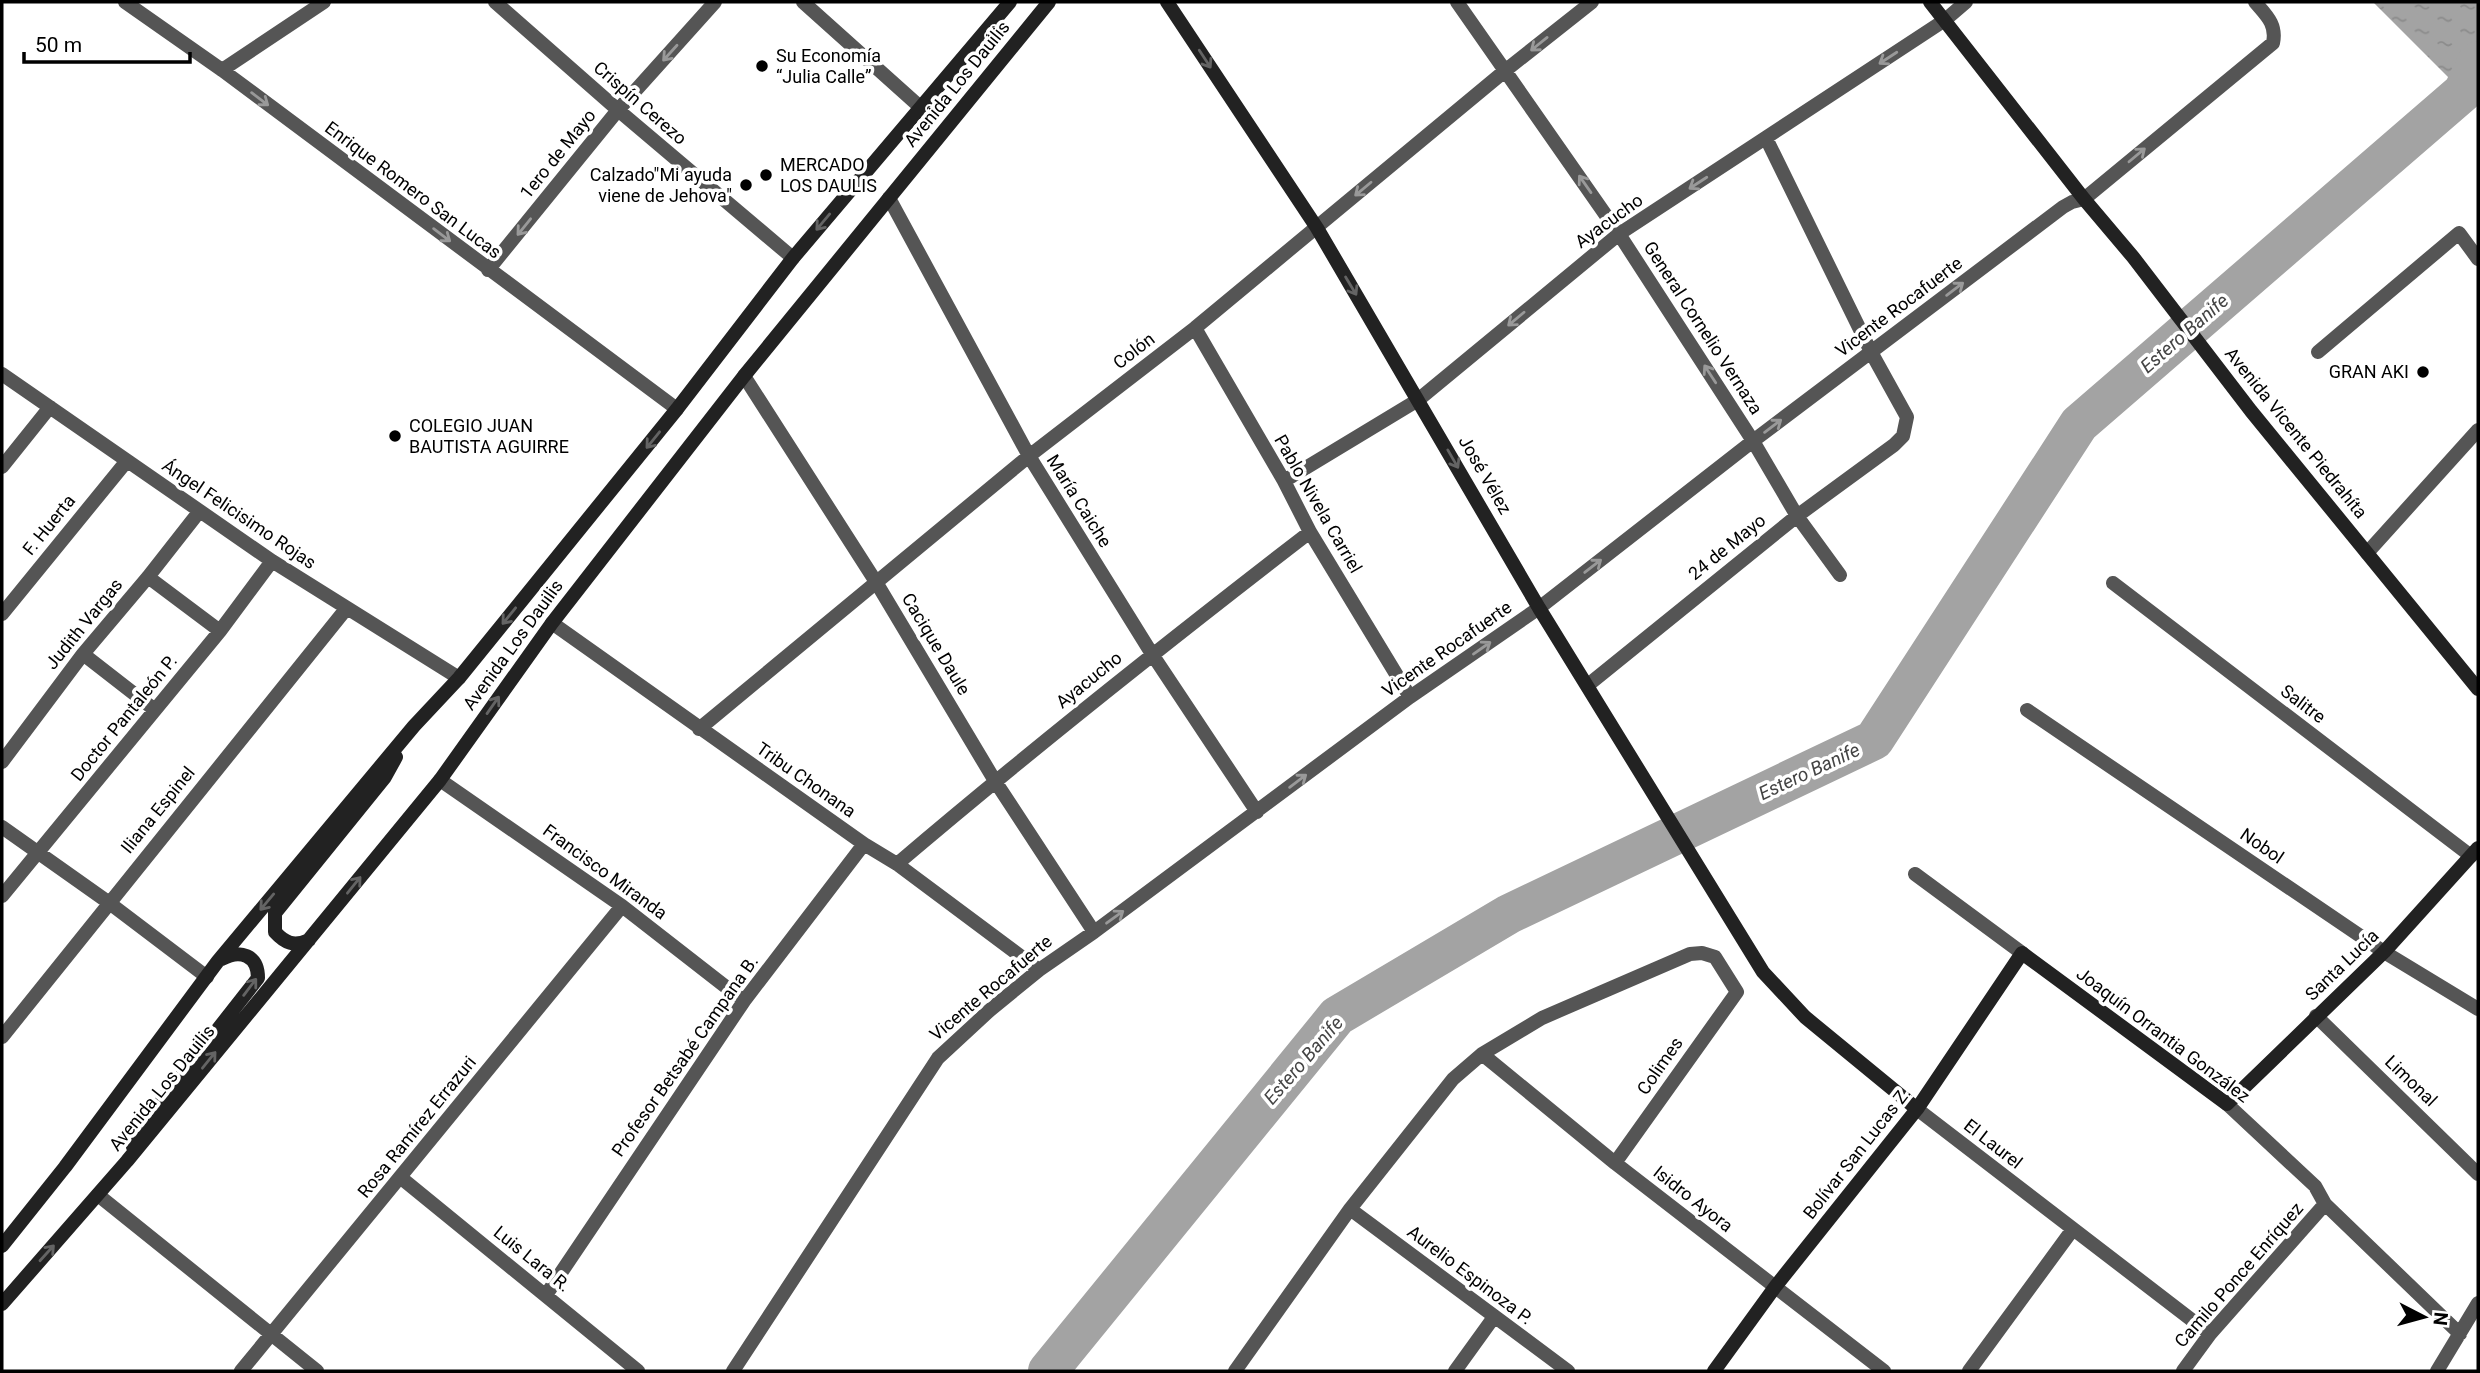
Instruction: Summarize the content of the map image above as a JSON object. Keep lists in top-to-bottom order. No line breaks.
{"streets":{"street":["Avenida Los Dauilis","Crispín Cerezo","1ero de Mayo","Enrique Romero San Lucas","Ayacucho","Vicente Rocafuerte","General Cornelio Vernaza","Colón","Avenida Vicente Piedrahíta","José Vélez","María Caiche","Pablo Nivela Carriel","Ángel Felicisimo Rojas","F. Huerta","24 de Mayo","Judith Vargas","Cacique Daule","Salitre","Doctor Pantaleón P.","Tribu Chonana","Iliana Espinel","Nobol","Francisco Miranda","Santa Lucía","Joaquín Orrantia González","Profesor Betsabé Campana B.","Colimes","Limonal","Rosa Ramírez Errazuri","El Laurel","Bolívar San Lucas Z.","Isidro Ayora","Luis Lara R.","Aurelio Espinoza P.","Camilo Ponce Enríquez"]},"crossings":[["Avenida Los Dauilis","Crispín Cerezo"],["Avenida Los Dauilis","Enrique Romero San Lucas"],["Avenida Los Dauilis","María Caiche"],["Avenida Los Dauilis","Ángel Felicisimo Rojas"],["Avenida Los Dauilis","Cacique Daule"],["Avenida Los Dauilis","Tribu Chonana"],["Avenida Los Dauilis","Francisco Miranda"],["Crispín Cerezo","1ero de Mayo"],["1ero de Mayo","Enrique Romero San Lucas"],["Ayacucho","General Cornelio Vernaza"],["Ayacucho","Avenida Vicente Piedrahíta"],["Ayacucho","José Vélez"],["Ayacucho","María Caiche"],["Ayacucho","Pablo Nivela Carriel"],["Ayacucho","Cacique Daule"],["Ayacucho","Tribu Chonana"],["Vicente Rocafuerte","General Cornelio Vernaza"],["Vicente Rocafuerte","Avenida Vicente Piedrahíta"],["Vicente Rocafuerte","José Vélez"],["Vicente Rocafuerte","María Caiche"],["Vicente Rocafuerte","Pablo Nivela Carriel"],["Vicente Rocafuerte","24 de Mayo"],["Vicente Rocafuerte","Cacique Daule"],["Vicente Rocafuerte","Tribu Chonana"],["General Cornelio Vernaza","Colón"],["General Cornelio Vernaza","24 de Mayo"],["Colón","José Vélez"],["Colón","María Caiche"],["Colón","Pablo Nivela Carriel"],["Colón","Cacique Daule"],["Colón","Tribu Chonana"],["José Vélez","24 de Mayo"],["José Vélez","El Laurel"],["Ángel Felicisimo Rojas","F. Huerta"],["Ángel Felicisimo Rojas","Judith Vargas"],["Ángel Felicisimo Rojas","Doctor Pantaleón P."],["Ángel Felicisimo Rojas","Iliana Espinel"],["Salitre","Santa Lucía"],["Tribu Chonana","Profesor Betsabé Campana B."],["Nobol","Santa Lucía"],["Francisco Miranda","Profesor Betsabé Campana B."],["Francisco Miranda","Rosa Ramírez Errazuri"],["Santa Lucía","Joaquín Orrantia González"],["Santa Lucía","Limonal"],["Joaquín Orrantia González","Bolívar San Lucas Z."],["Joaquín Orrantia González","Camilo Ponce Enríquez"],["Profesor Betsabé Campana B.","Luis Lara R."],["Colimes","Isidro Ayora"],["Rosa Ramírez Errazuri","Luis Lara R."],["El Laurel","Bolívar San Lucas Z."],["El Laurel","Camilo Ponce Enríquez"],["Bolívar San Lucas Z.","Isidro Ayora"]],"one_way":["1ero de Mayo","Enrique Romero San Lucas","Ayacucho","Vicente Rocafuerte","General Cornelio Vernaza","José Vélez"],"water":["Estero Banife"],"places":["Su Economía “Julia Calle”","MERCADO LOS DAULIS","Calzado\"Mi ayuda viene de Jehova\"","GRAN AKI","COLEGIO JUAN BAUTISTA AGUIRRE"],"scale_bar":"50 m","north":"right"}
